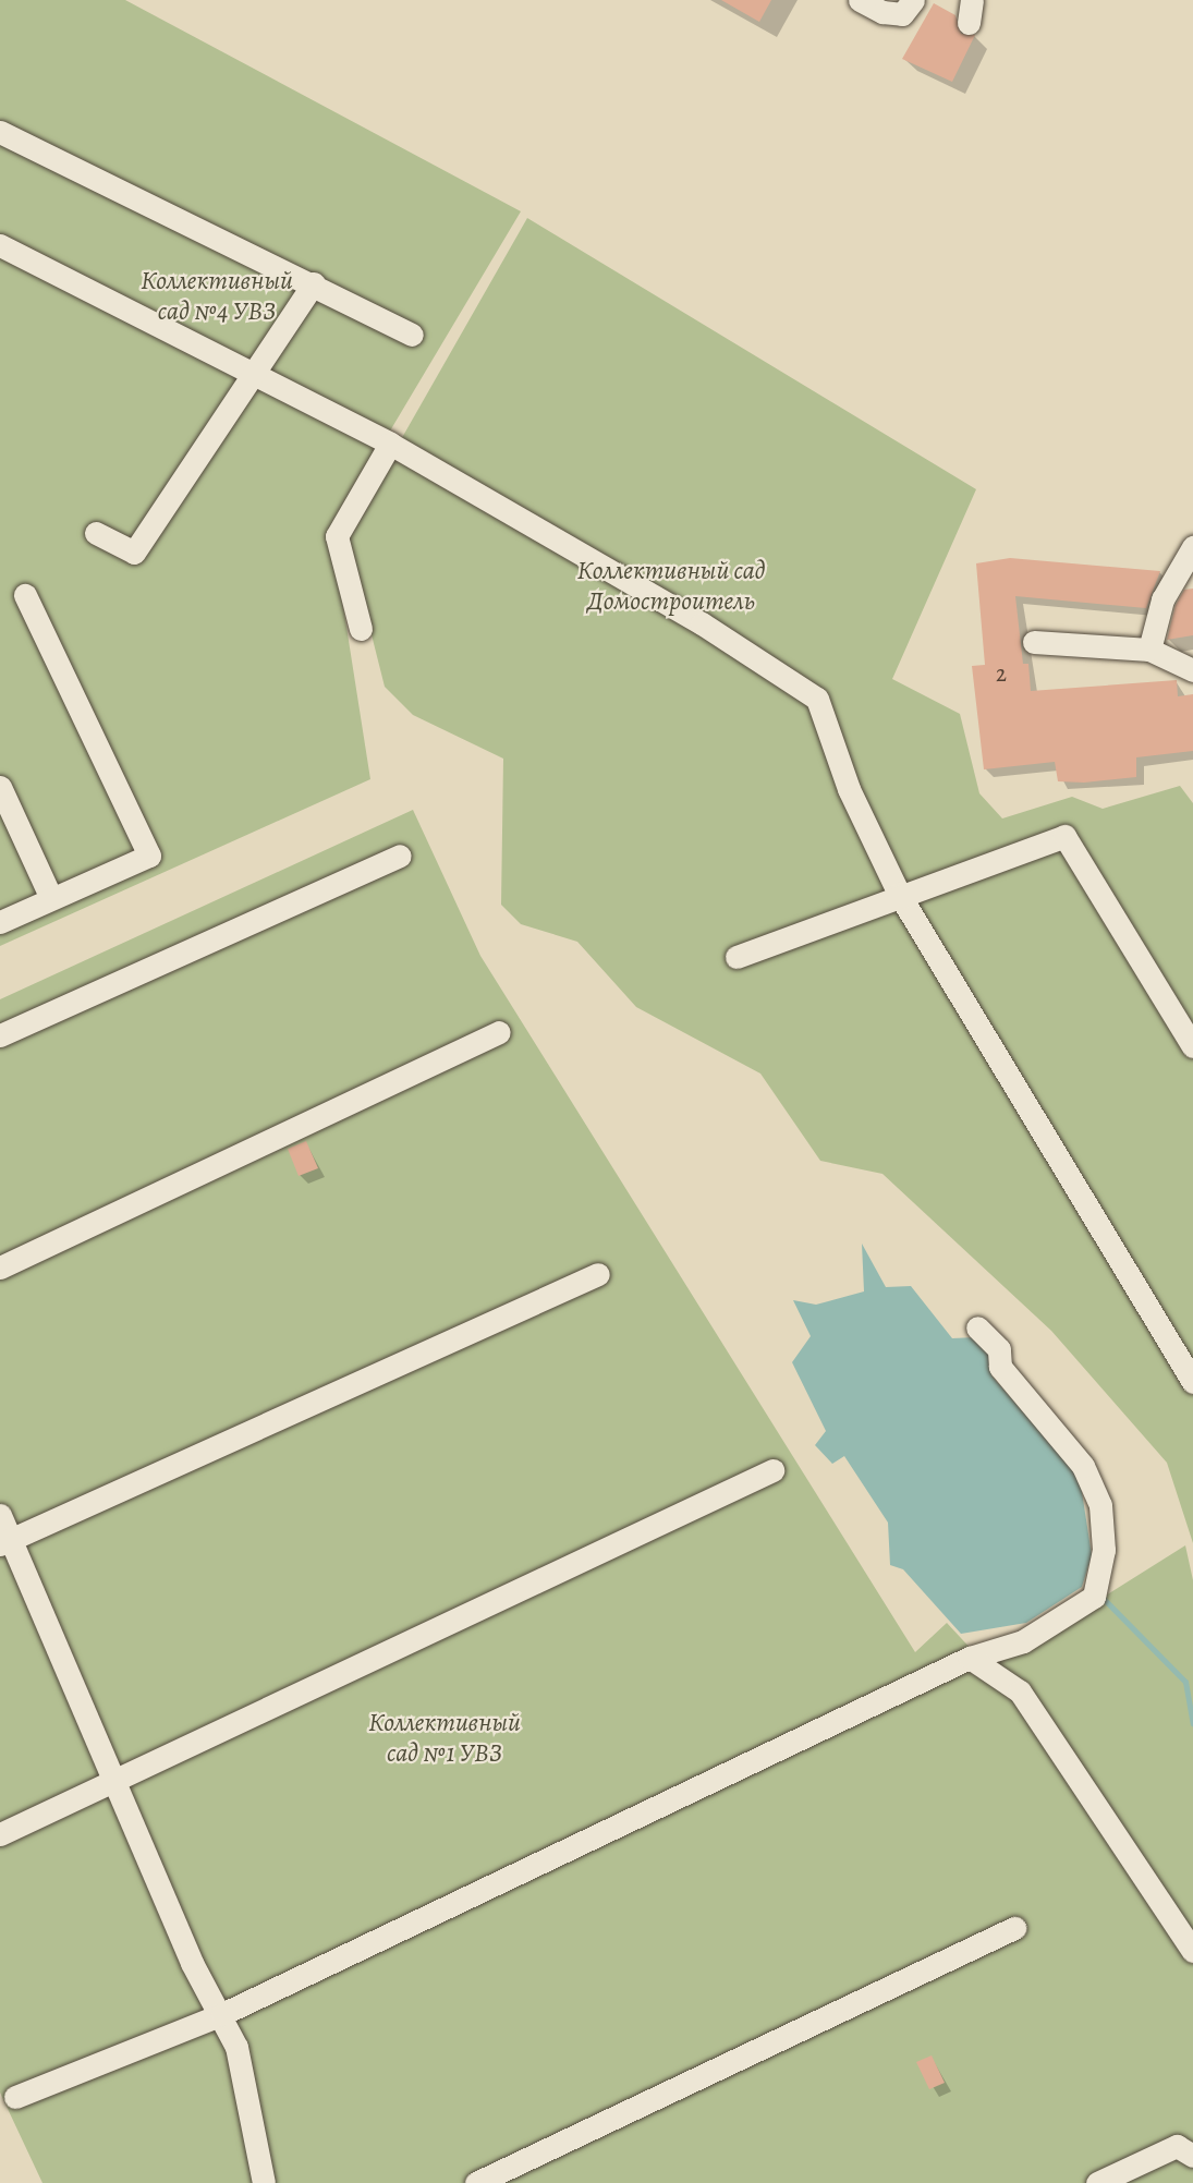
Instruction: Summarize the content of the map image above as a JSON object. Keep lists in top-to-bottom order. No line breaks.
{"parks":["Коллективный сад №4 УВЗ","Коллективный сад Домостроитель","Коллективный сад №1 УВЗ"],"house_numbers":["2"]}
